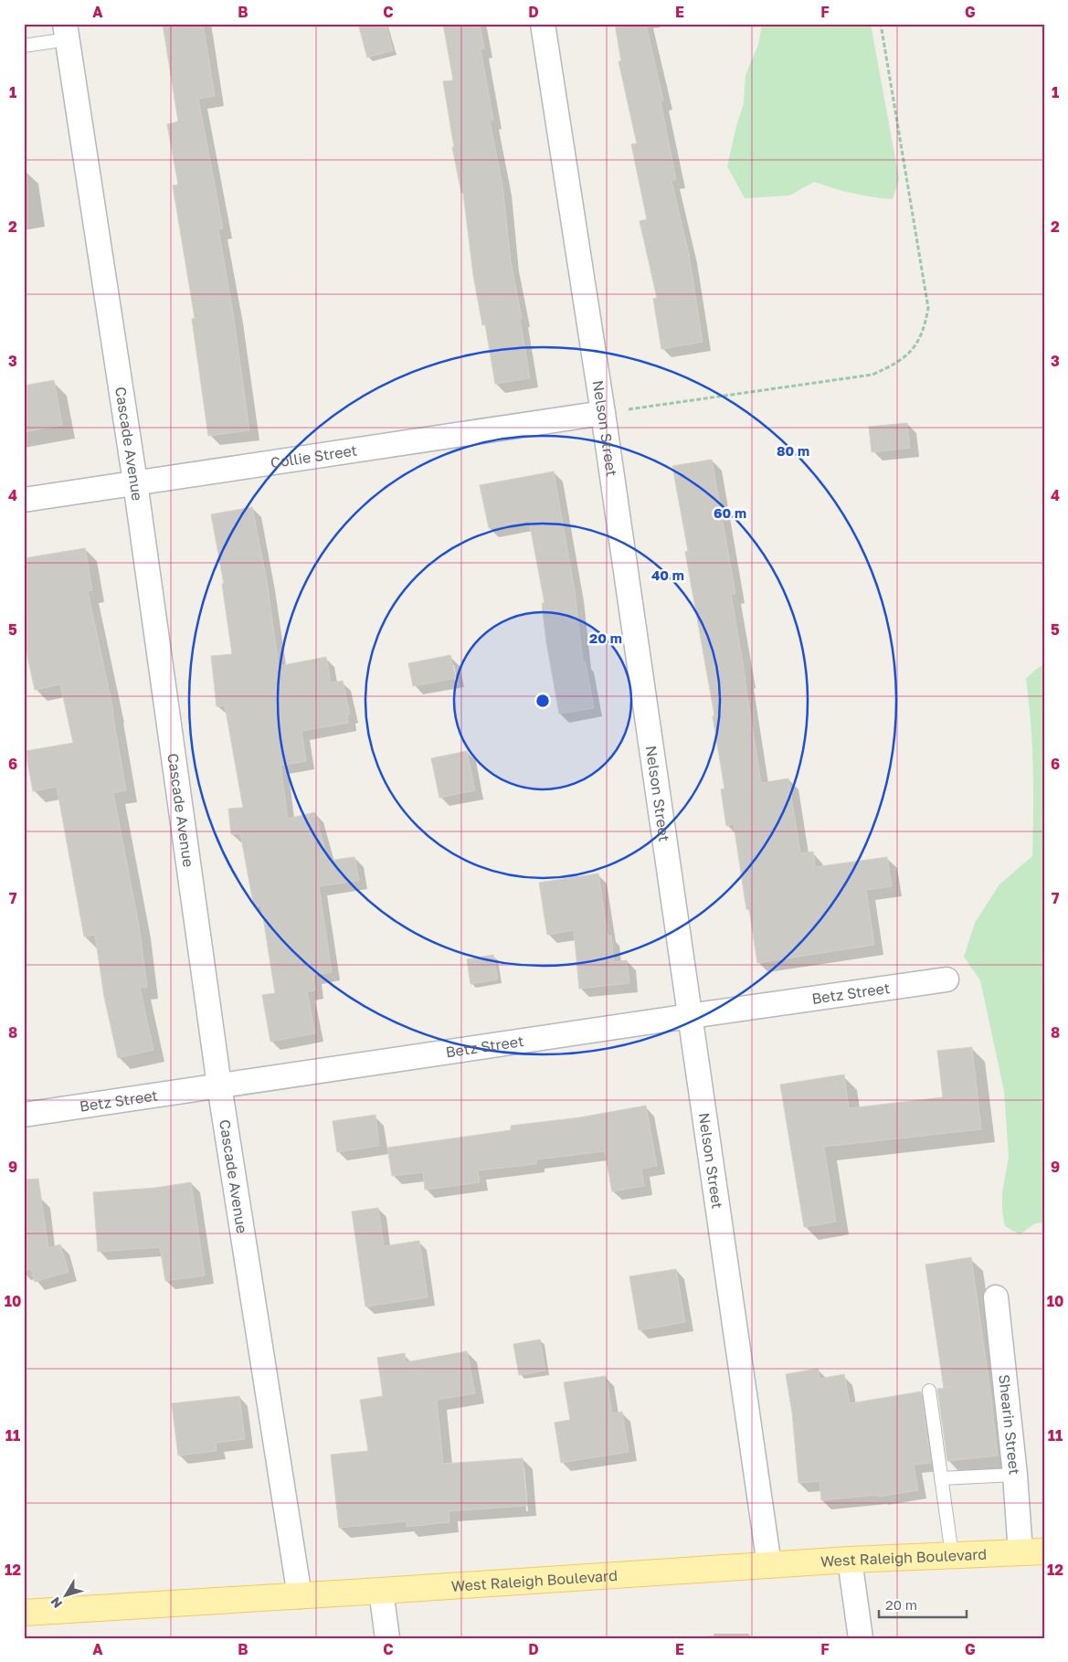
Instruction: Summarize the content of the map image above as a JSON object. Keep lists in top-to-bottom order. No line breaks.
{"streets":{"main road":["West Raleigh Boulevard"],"street":["Nelson Street","Cascade Avenue","Collie Street","Betz Street","Shearin Street"]},"crossings":[["Nelson Street","Collie Street"],["Nelson Street","Betz Street"],["Nelson Street","West Raleigh Boulevard"],["Cascade Avenue","Collie Street"],["Cascade Avenue","Betz Street"],["Cascade Avenue","West Raleigh Boulevard"],["Shearin Street","West Raleigh Boulevard"]],"scale_bar":"20 m","north":"bottom left","grid":{"columns":["A","B","C","D","E","F","G"],"rows":["1","2","3","4","5","6","7","8","9","10","11","12"]},"rings":["80 m","60 m","40 m","20 m"]}
